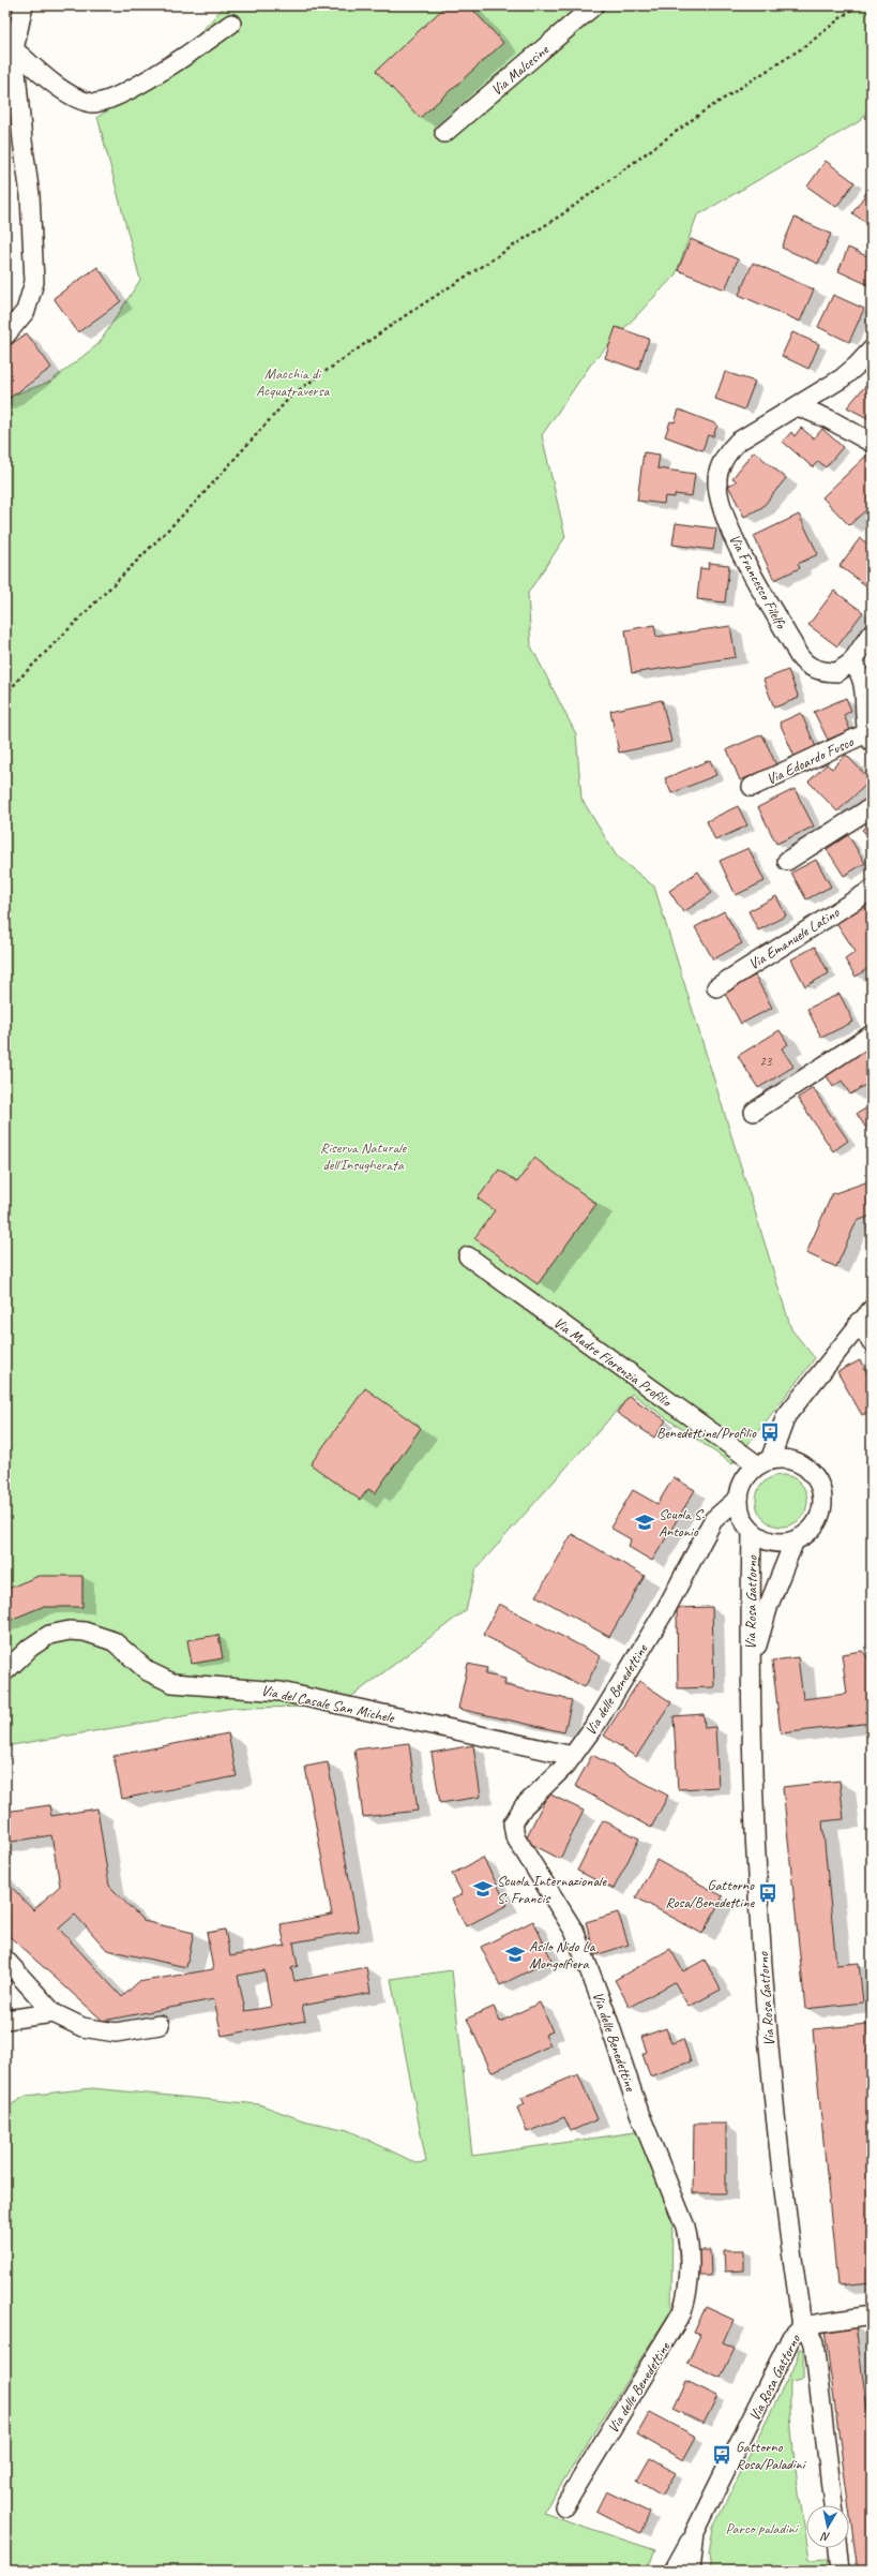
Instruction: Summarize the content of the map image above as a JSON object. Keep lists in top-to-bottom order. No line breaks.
{"streets":{"street":["Via Malcesine","Via Francesco Filelfo","Via Edoardo Fusco","Via Emanuele Latino","Via Madre Florenzia Profilio","Via Rosa Gattorno","Via delle Benedettine","Via del Casale San Michele"]},"crossings":[["Via Madre Florenzia Profilio","Via Rosa Gattorno"],["Via Madre Florenzia Profilio","Via delle Benedettine"],["Via Rosa Gattorno","Via delle Benedettine"],["Via delle Benedettine","Via del Casale San Michele"]],"parks":["Macchia di Acquatraversa","Riserva Naturale dell'Insugherata","Parco paladini"],"places":{"bus stop":["Benedettine/Profilio","Gattorno Rosa/Benedettine","Gattorno Rosa/Paladini"],"school or university":["Scuola S. Antonio","Scuola Internazionale S. Francis","Asilo Nido La Mongolfiera"]},"house_numbers":["23"],"north":"bottom"}
